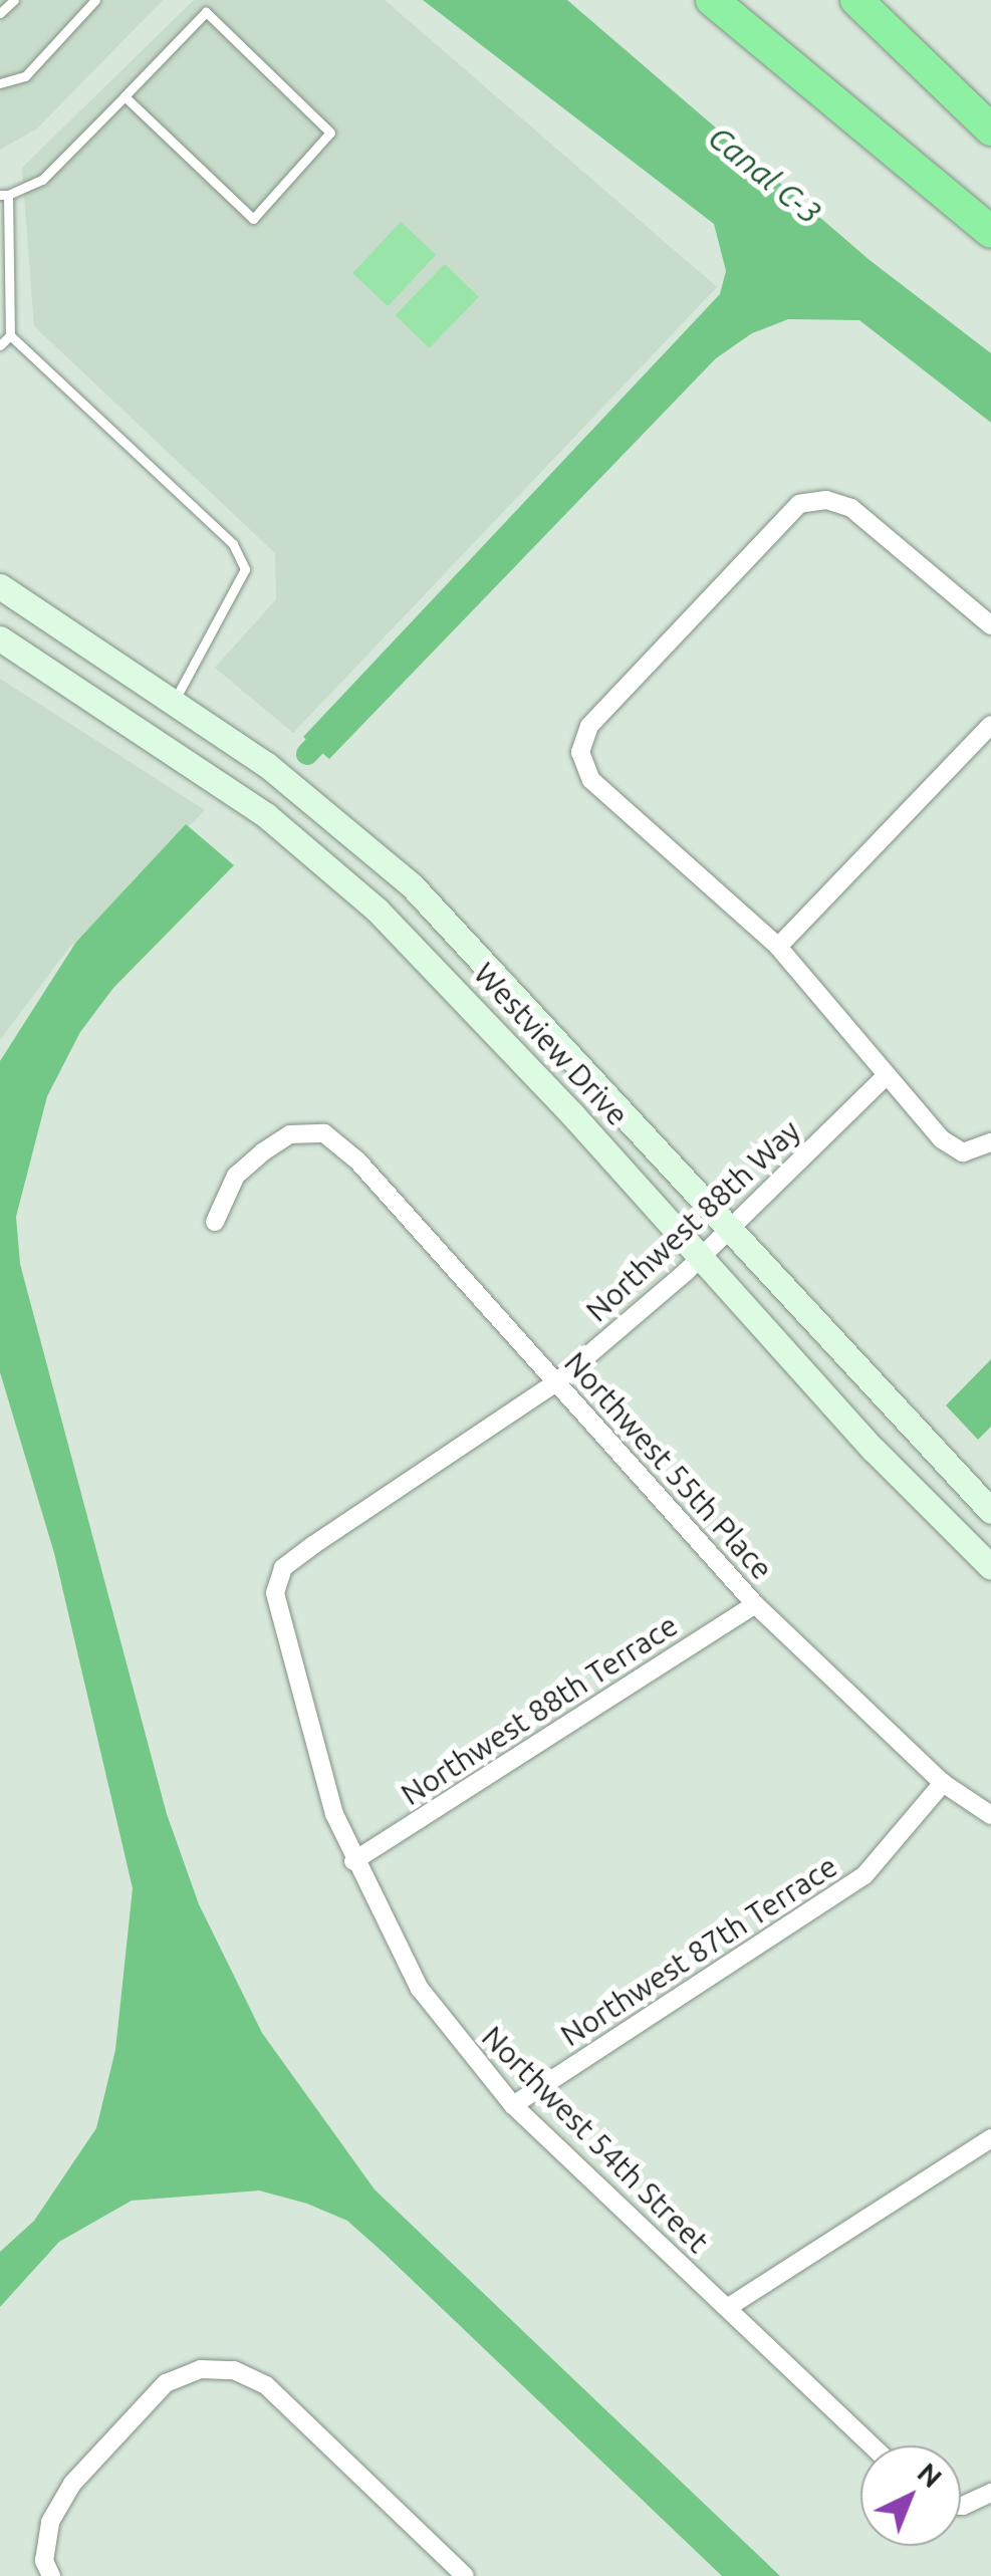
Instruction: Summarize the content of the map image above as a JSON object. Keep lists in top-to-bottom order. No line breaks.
{"streets":{"street":["Westview Drive","Northwest 88th Way","Northwest 55th Place","Northwest 88th Terrace","Northwest 87th Terrace","Northwest 54th Street"]},"crossings":[["Westview Drive","Northwest 88th Way"],["Northwest 88th Way","Northwest 55th Place"],["Northwest 88th Way","Northwest 54th Street"],["Northwest 55th Place","Northwest 88th Terrace"],["Northwest 55th Place","Northwest 87th Terrace"],["Northwest 88th Terrace","Northwest 54th Street"],["Northwest 87th Terrace","Northwest 54th Street"]],"water":["Canal C-3"],"north":"top right"}
